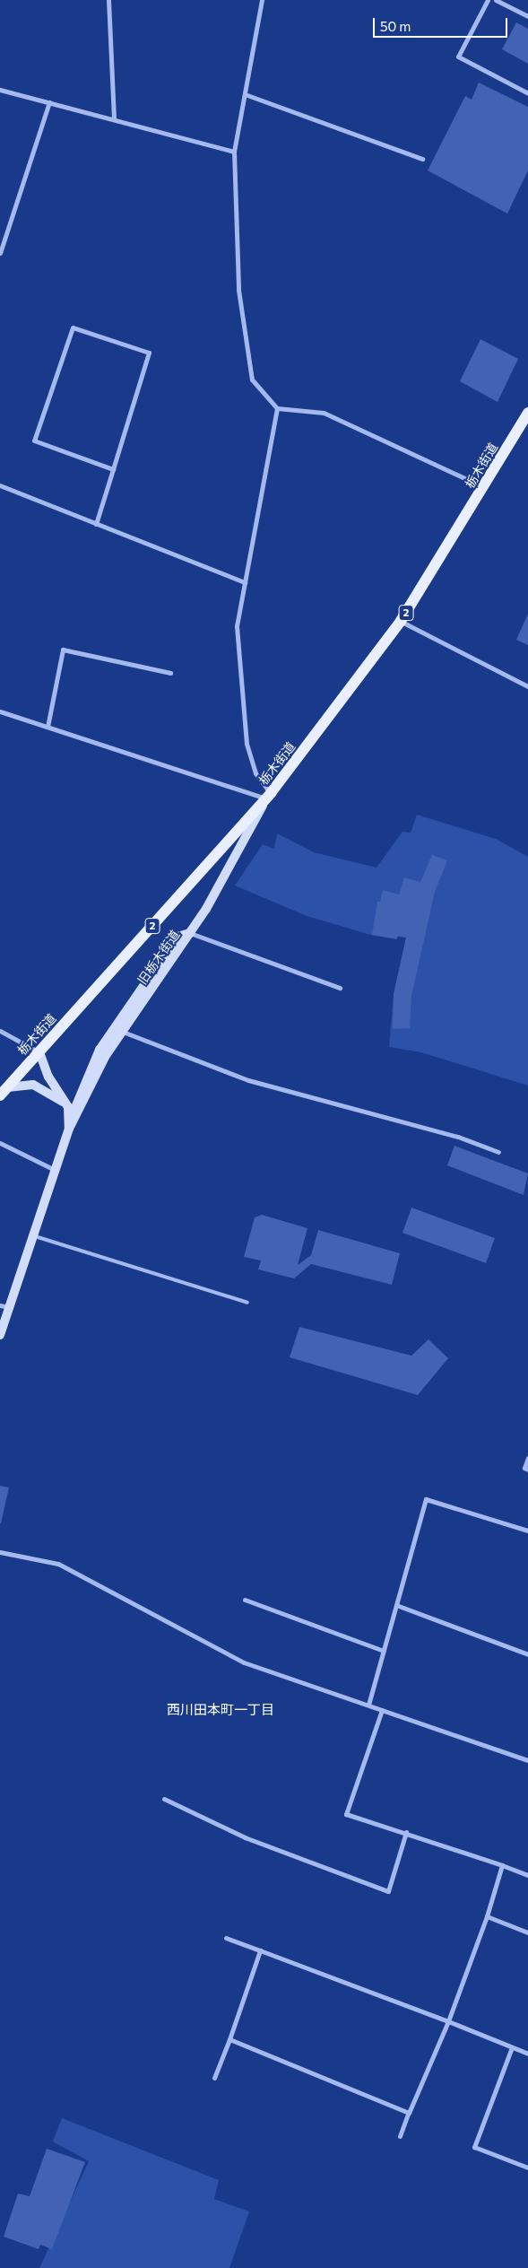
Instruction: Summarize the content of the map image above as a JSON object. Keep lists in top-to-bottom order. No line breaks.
{"streets":{"main road":["栃木街道","2","旧栃木街道"]},"crossings":[["栃木街道","旧栃木街道"]],"districts":["西川田本町一丁目"],"scale_bar":"50 m"}
